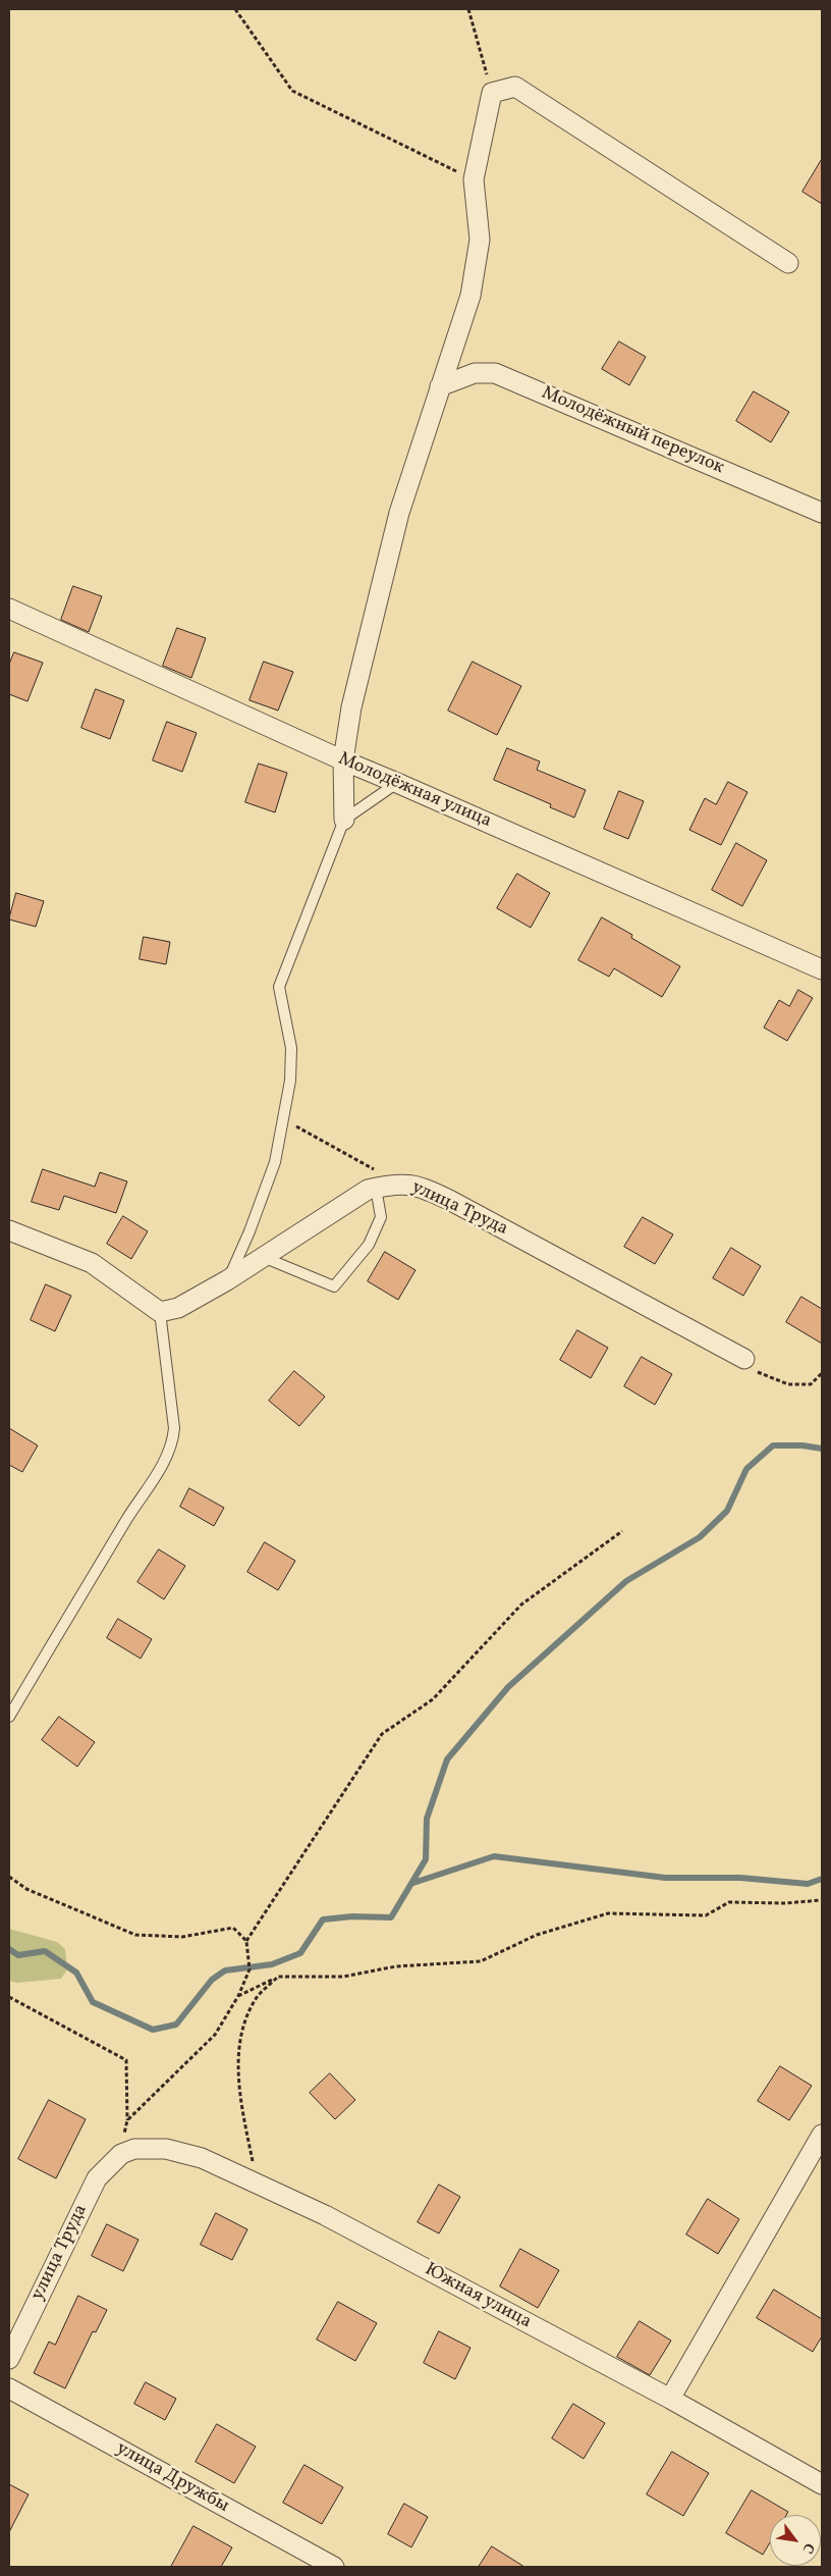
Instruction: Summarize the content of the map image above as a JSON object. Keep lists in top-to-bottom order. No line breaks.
{"streets":{"street":["Молодёжный переулок","Молодёжная улица","улица Труда","Южная улица","улица Дружбы"]},"crossings":[["улица Труда","Южная улица"]],"north":"bottom right"}
